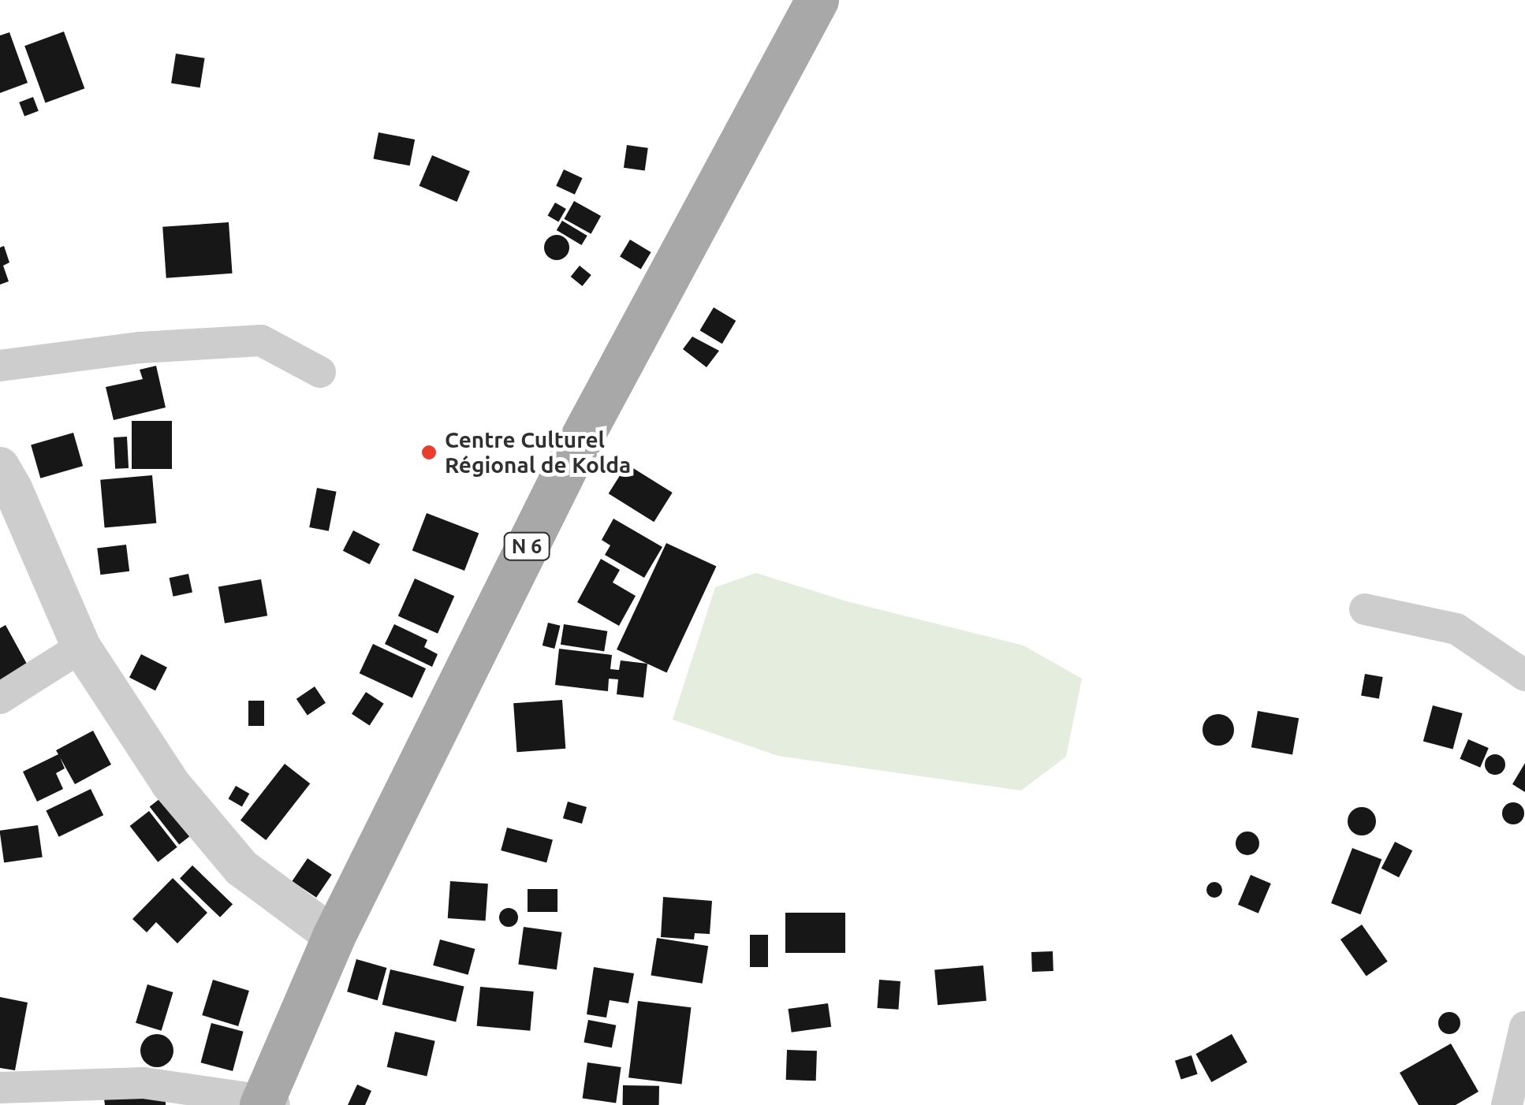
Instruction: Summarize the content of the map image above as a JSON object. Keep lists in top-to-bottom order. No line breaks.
{"streets":{"main road":["N 6"]},"places":["Centre Culturel Régional de Kolda"]}
